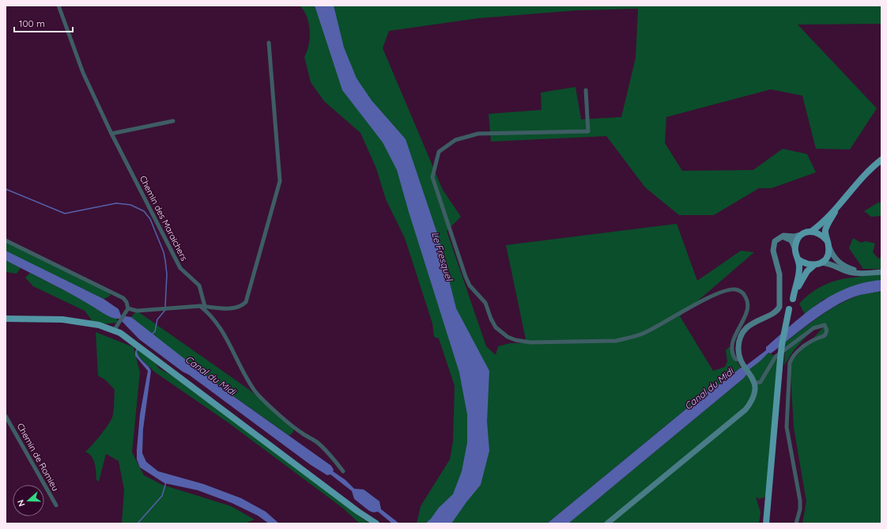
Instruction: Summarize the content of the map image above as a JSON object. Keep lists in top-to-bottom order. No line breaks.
{"streets":{"street":["Chemin des Maraichers","Chemin de Romieu"]},"water":["Le Fresquel","Canal du Midi"],"scale_bar":"100 m","north":"left"}
